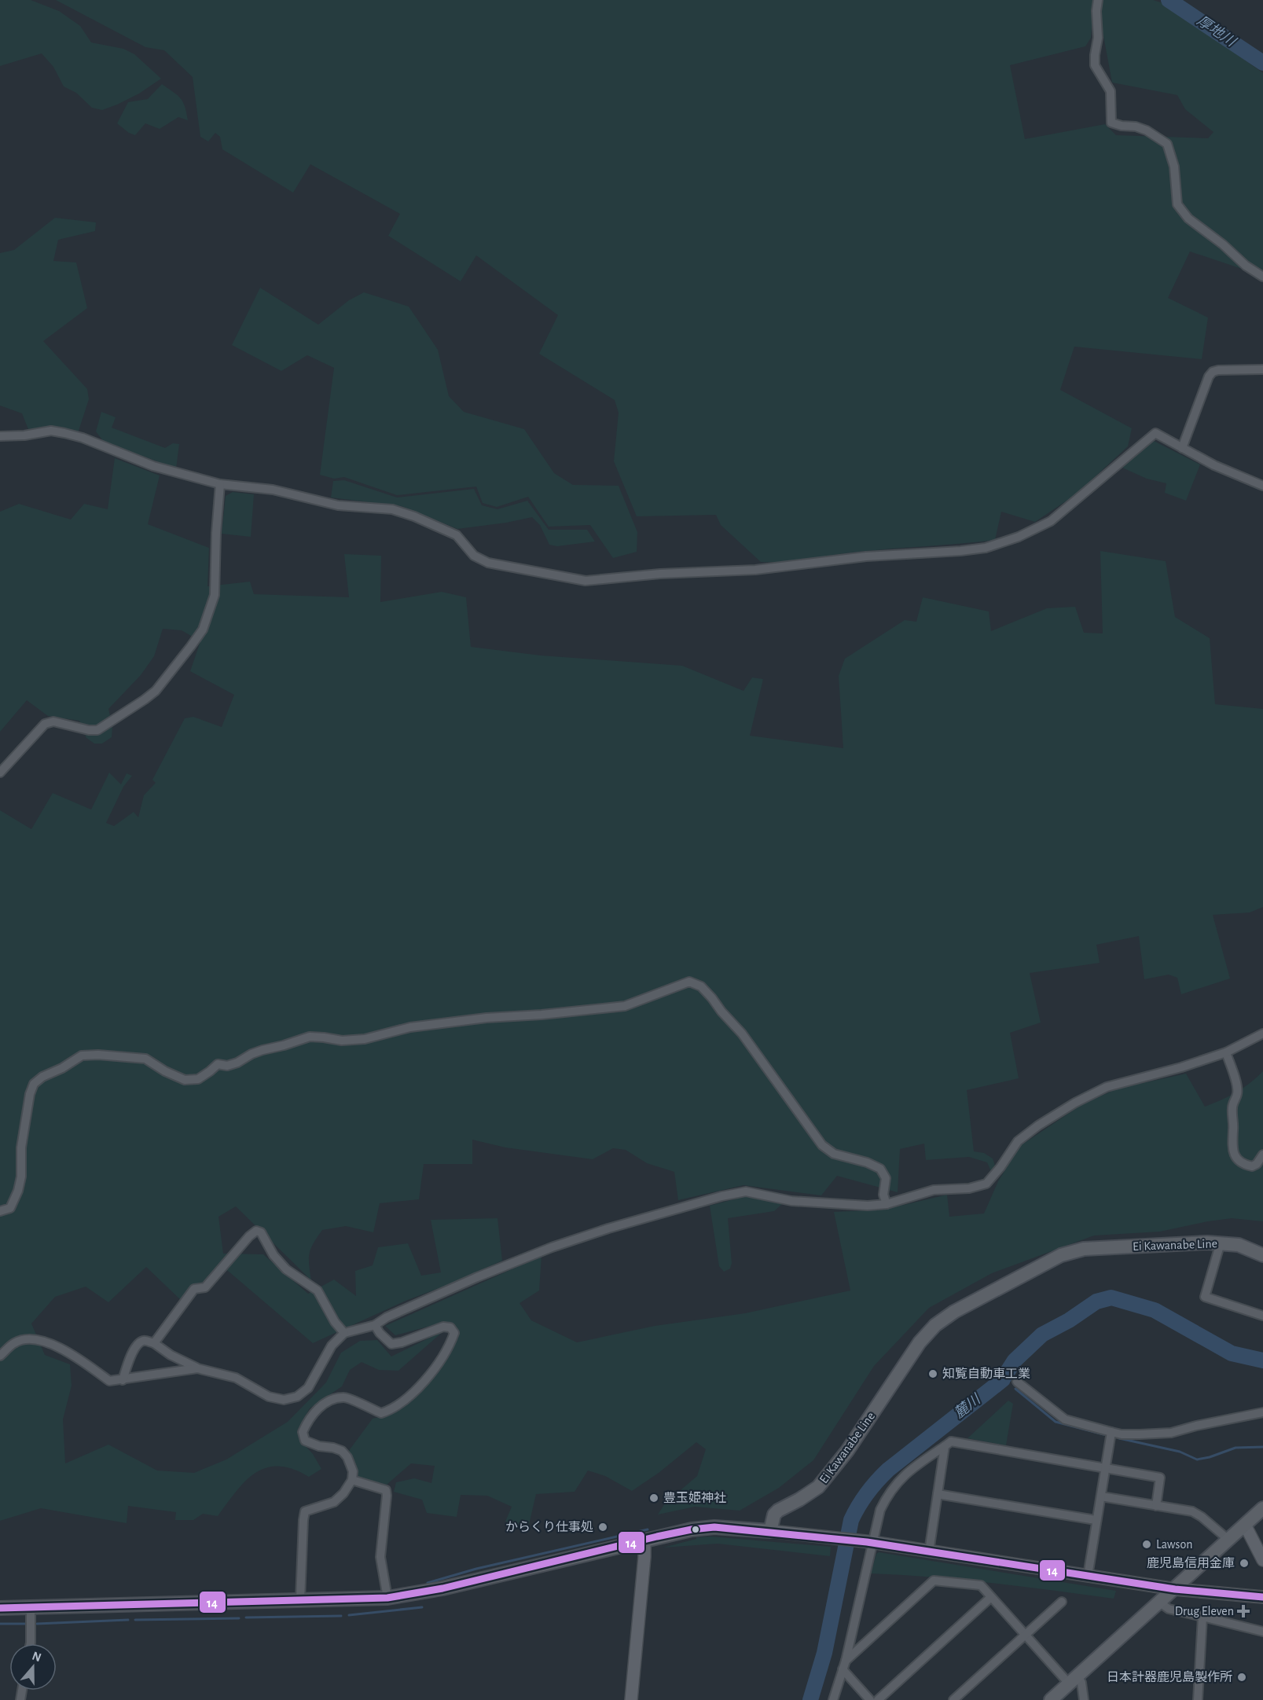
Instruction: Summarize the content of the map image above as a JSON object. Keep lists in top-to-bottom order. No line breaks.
{"streets":{"main road":["Ei Kawanabe Line"]},"water":["厚地川","麓川"],"places":{"other":["知覧自動車工業","豊玉姫神社","からくり仕事処","Lawson","鹿児島信用金庫","日本計器鹿児島製作所"],"health":["Drug Eleven"]},"lines":["transit line 14"],"north":"top"}
